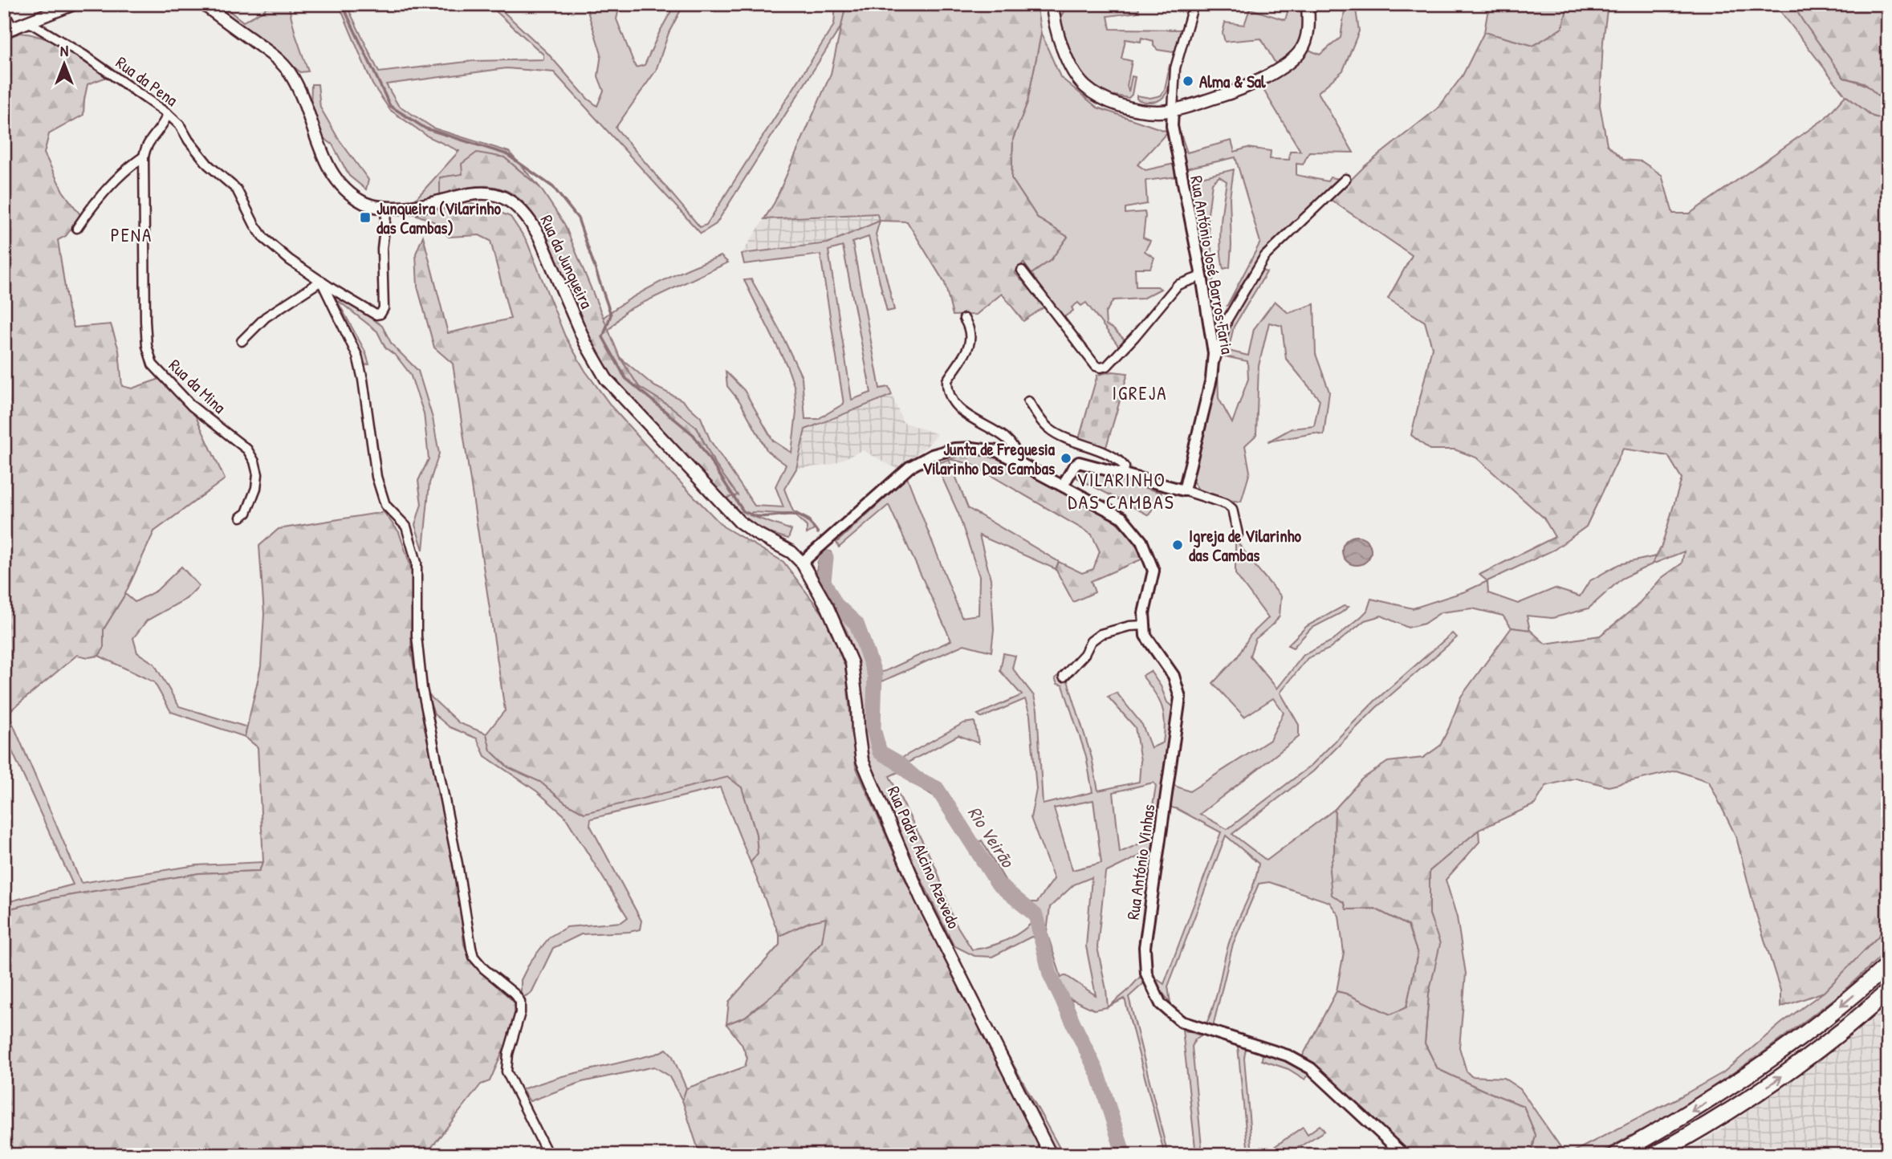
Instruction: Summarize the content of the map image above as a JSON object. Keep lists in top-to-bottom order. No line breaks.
{"streets":{"main road":["Rua da Junqueira","Rua Padre Alcino Azevedo"],"street":["Rua da Pena","Rua António José Barros Faria","Rua da Mina","Rua António Vinhas"]},"crossings":[["Rua da Pena","Rua da Junqueira"],["Rua da Junqueira","Rua Padre Alcino Azevedo"],["Rua da Junqueira","Rua António Vinhas"],["Rua Padre Alcino Azevedo","Rua António Vinhas"]],"districts":["PENA","IGREJA","VILARINHO DAS CAMBAS"],"water":["Rio Veirão"],"places":{"other":["Alma & Sal","Junta de Freguesia Vilarinho Das Cambas","Igreja de Vilarinho das Cambas"],"transit":["Junqueira (Vilarinho das Cambas)"]},"north":"top"}
